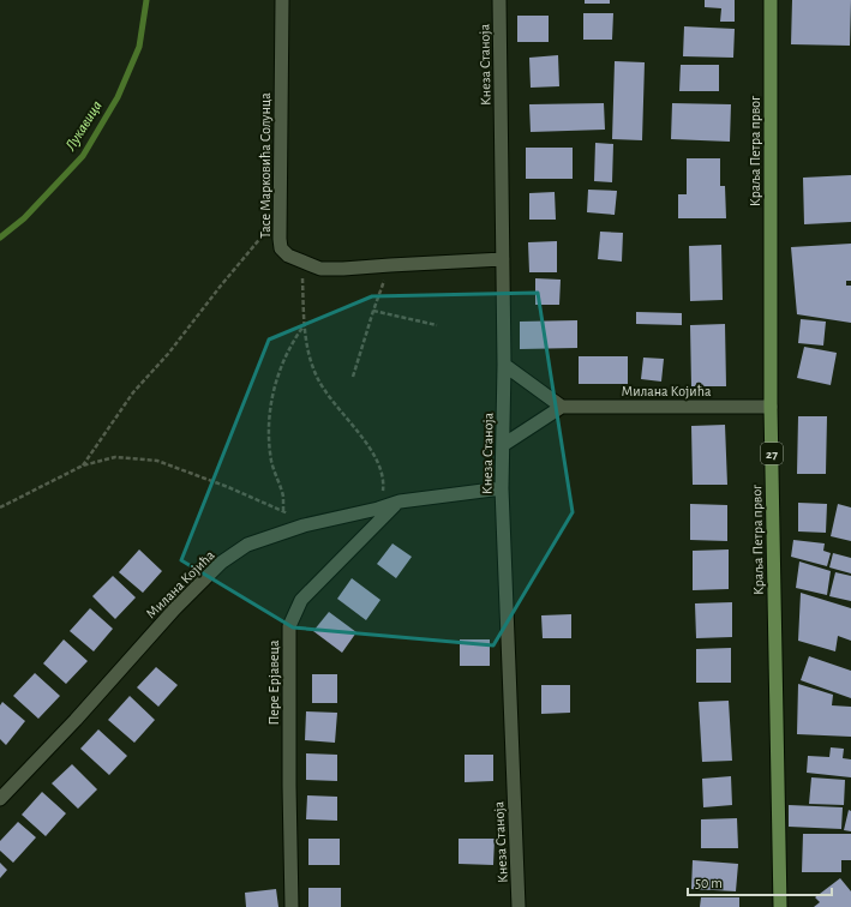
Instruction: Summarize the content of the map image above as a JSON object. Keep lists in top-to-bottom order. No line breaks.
{"streets":{"main road":["Краља Петра првог","27"],"street":["Кнеза Станоја","Тасе Марковића Солунца","Милана Којића","Пере Ерјавеца"]},"crossings":[["Кнеза Станоја","Тасе Марковића Солунца"],["Кнеза Станоја","Милана Којића"],["Краља Петра првог","Милана Којића"],["Милана Којића","Пере Ерјавеца"]],"water":["Лукавица"],"scale_bar":"50 m"}
